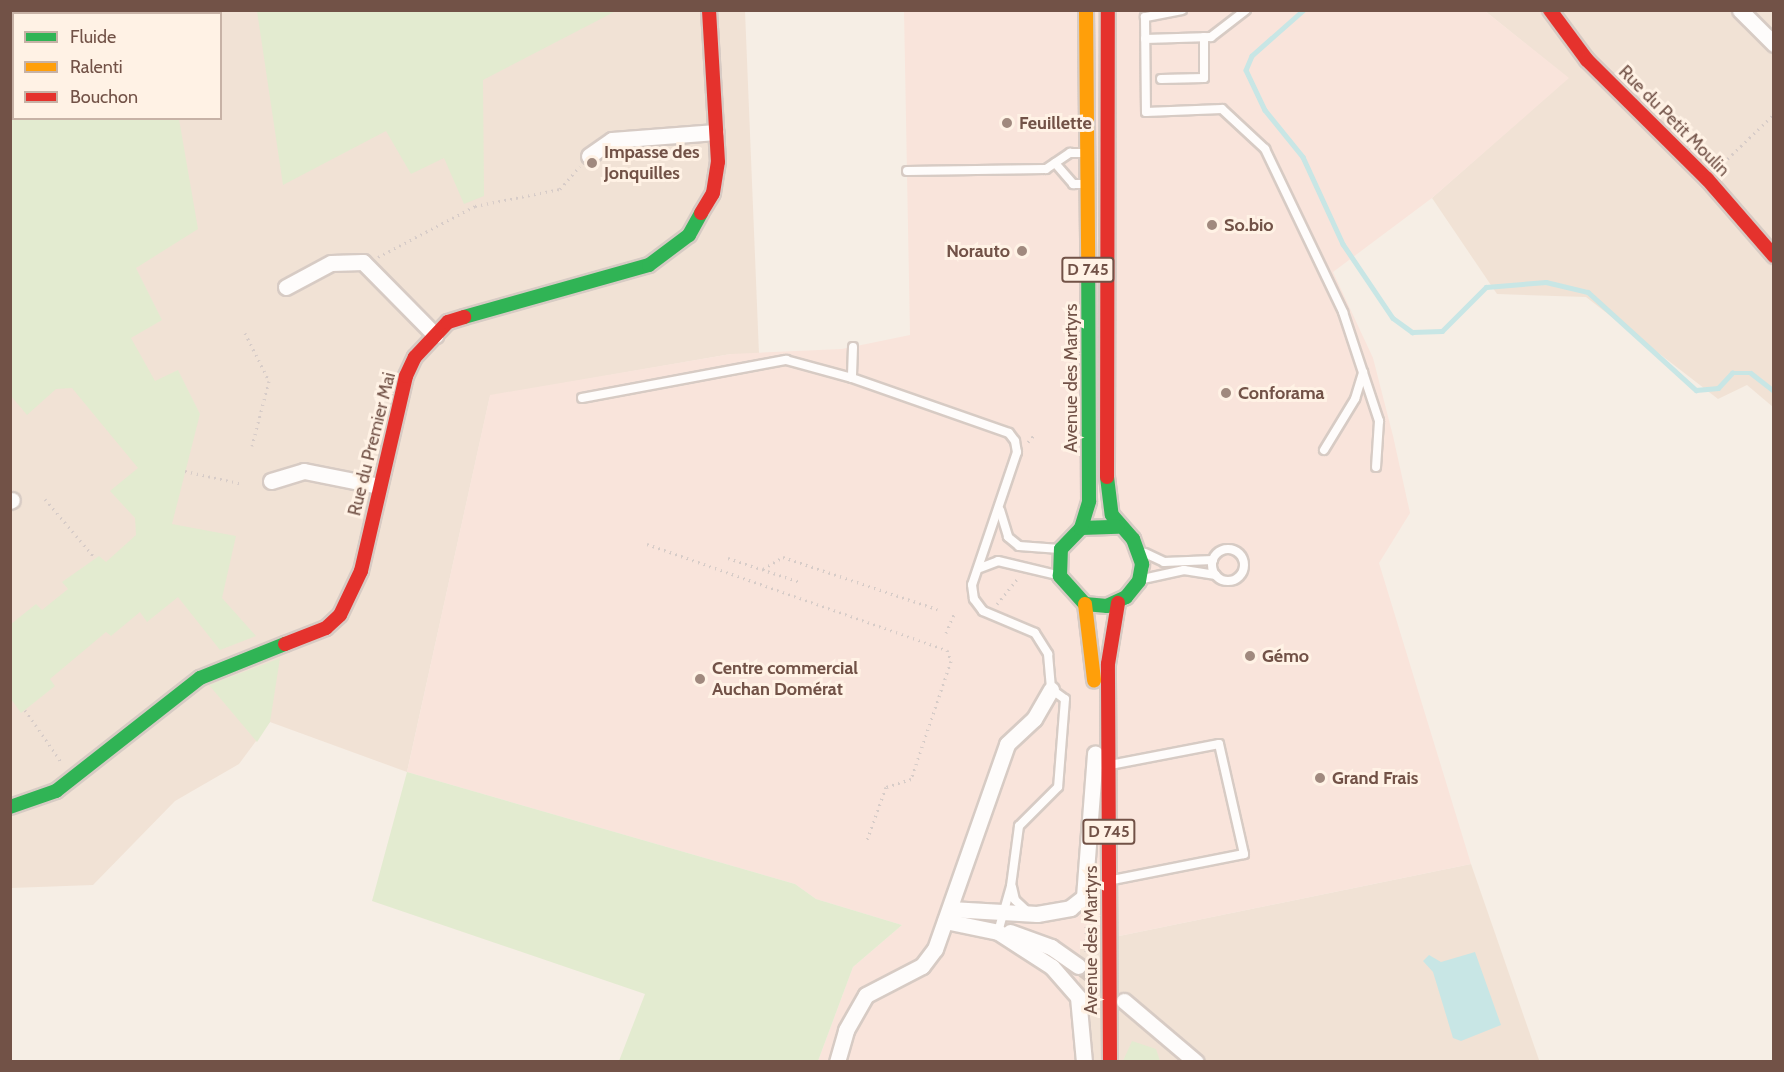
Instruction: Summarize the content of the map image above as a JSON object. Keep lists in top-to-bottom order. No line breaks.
{"streets":{"main road":["Rue du Petit Moulin","D 745","Avenue des Martyrs","Rue du Premier Mai"]},"places":["Feuillette","Impasse des Jonquilles","So.bio","Norauto","Conforama","Gémo","Centre commercial Auchan Domérat","Grand Frais"],"legend":["Fluide","Ralenti","Bouchon"]}
